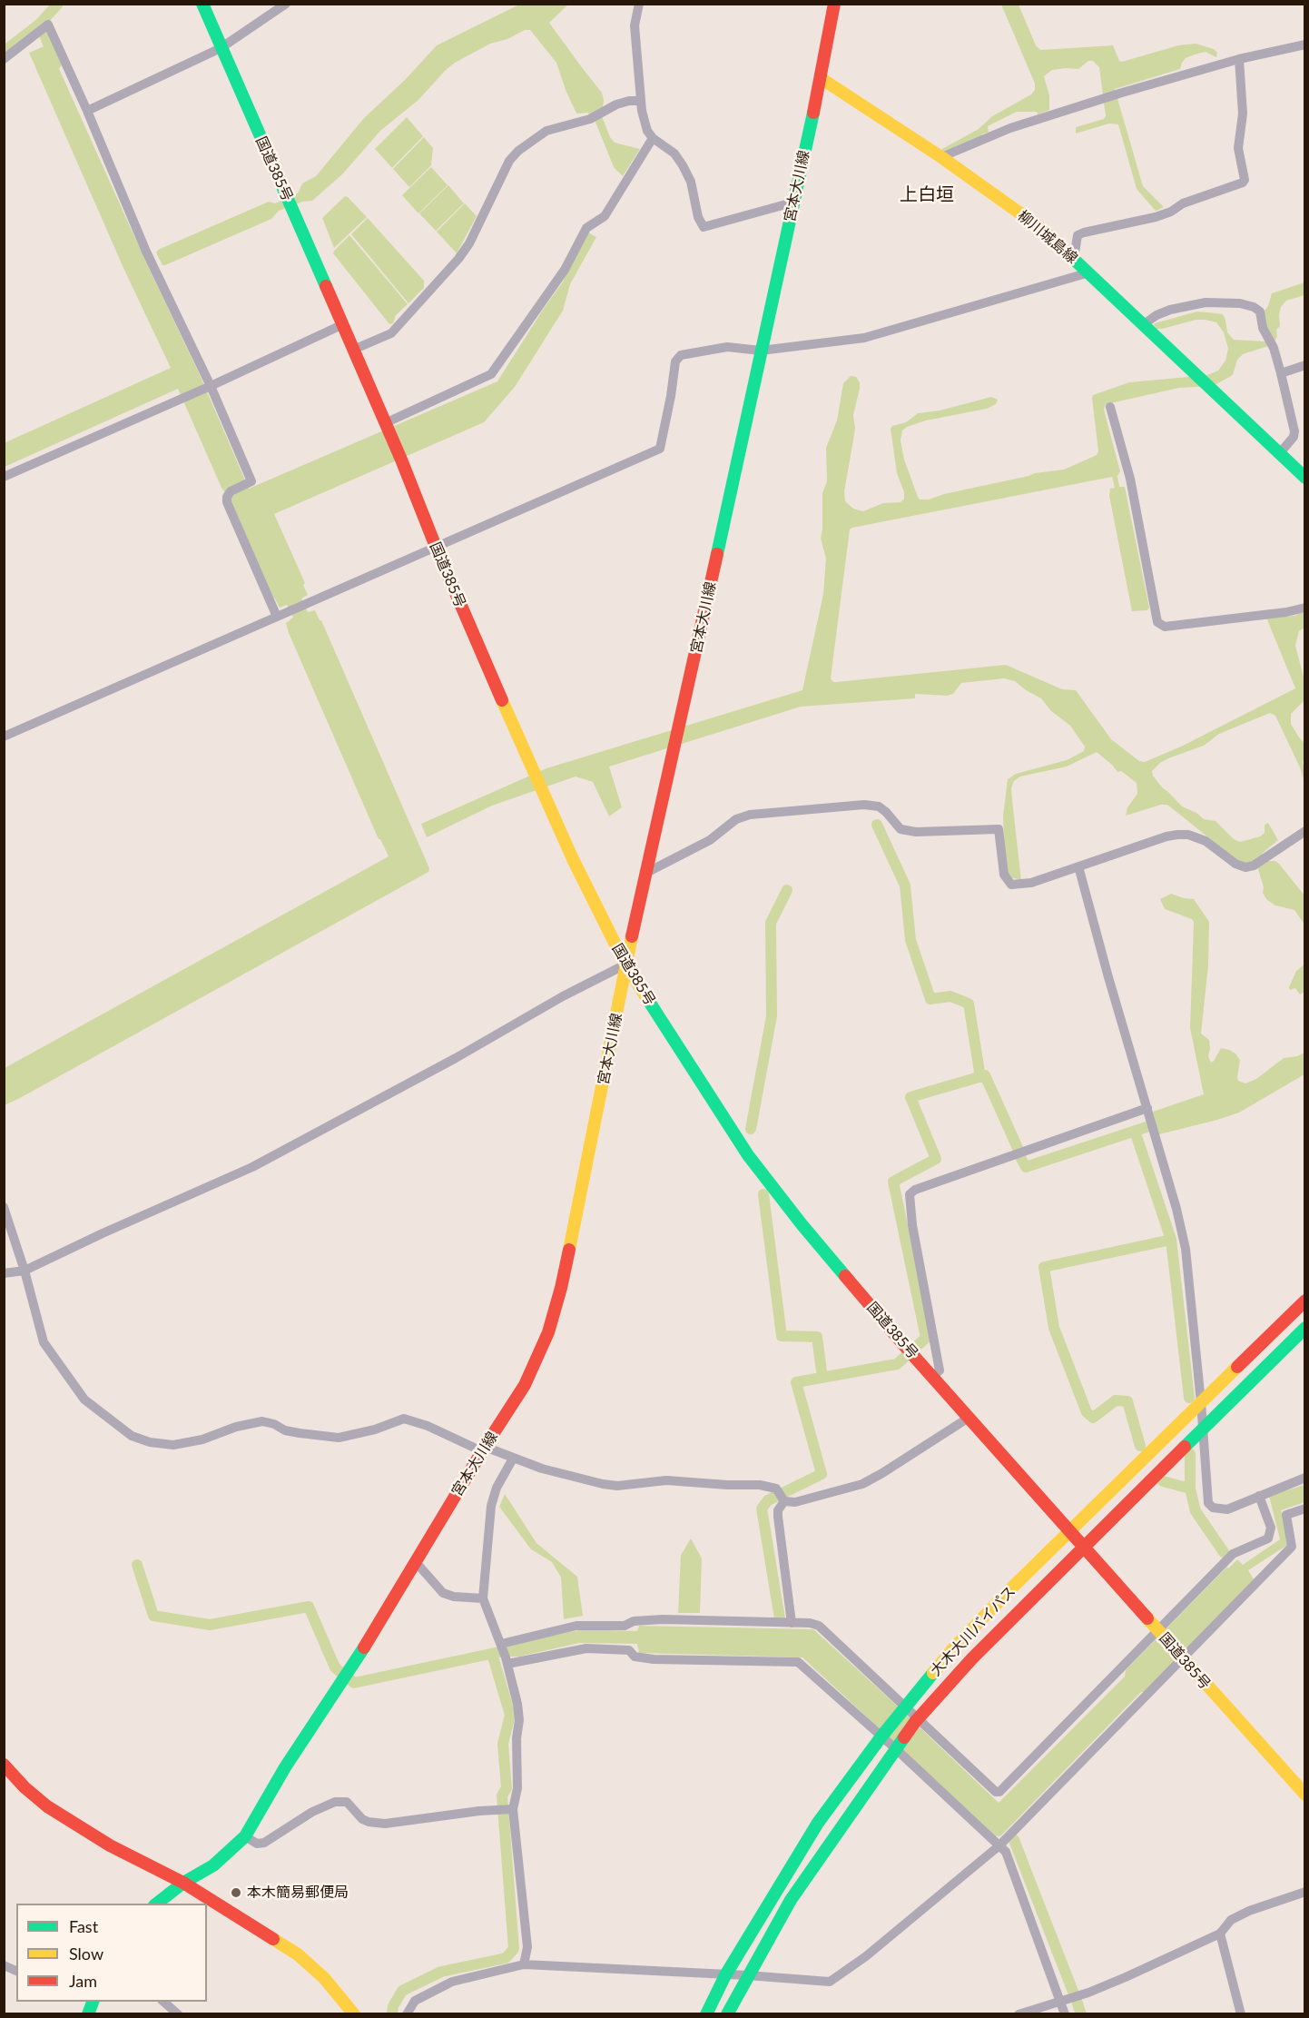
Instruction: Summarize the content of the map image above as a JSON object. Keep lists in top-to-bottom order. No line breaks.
{"streets":{"main road":["国道385号","宮本大川線","柳川城島線","大木大川バイパス"]},"crossings":[["国道385号","宮本大川線"],["国道385号","大木大川バイパス"],["宮本大川線","柳川城島線"]],"districts":["上白垣"],"places":["本木簡易郵便局"],"legend":["Fast","Slow","Jam"]}
